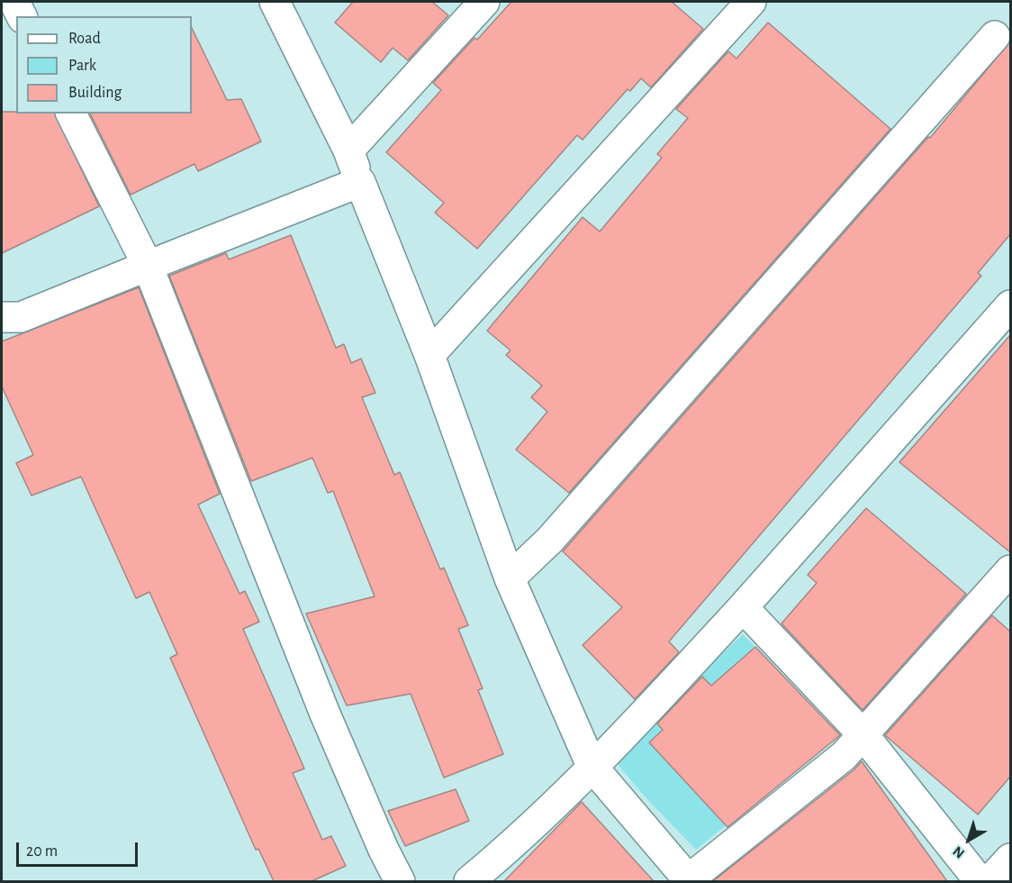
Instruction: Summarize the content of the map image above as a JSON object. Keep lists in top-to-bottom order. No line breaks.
{"legend":["Road","Park","Building"],"scale_bar":"20 m","north":"bottom left"}
